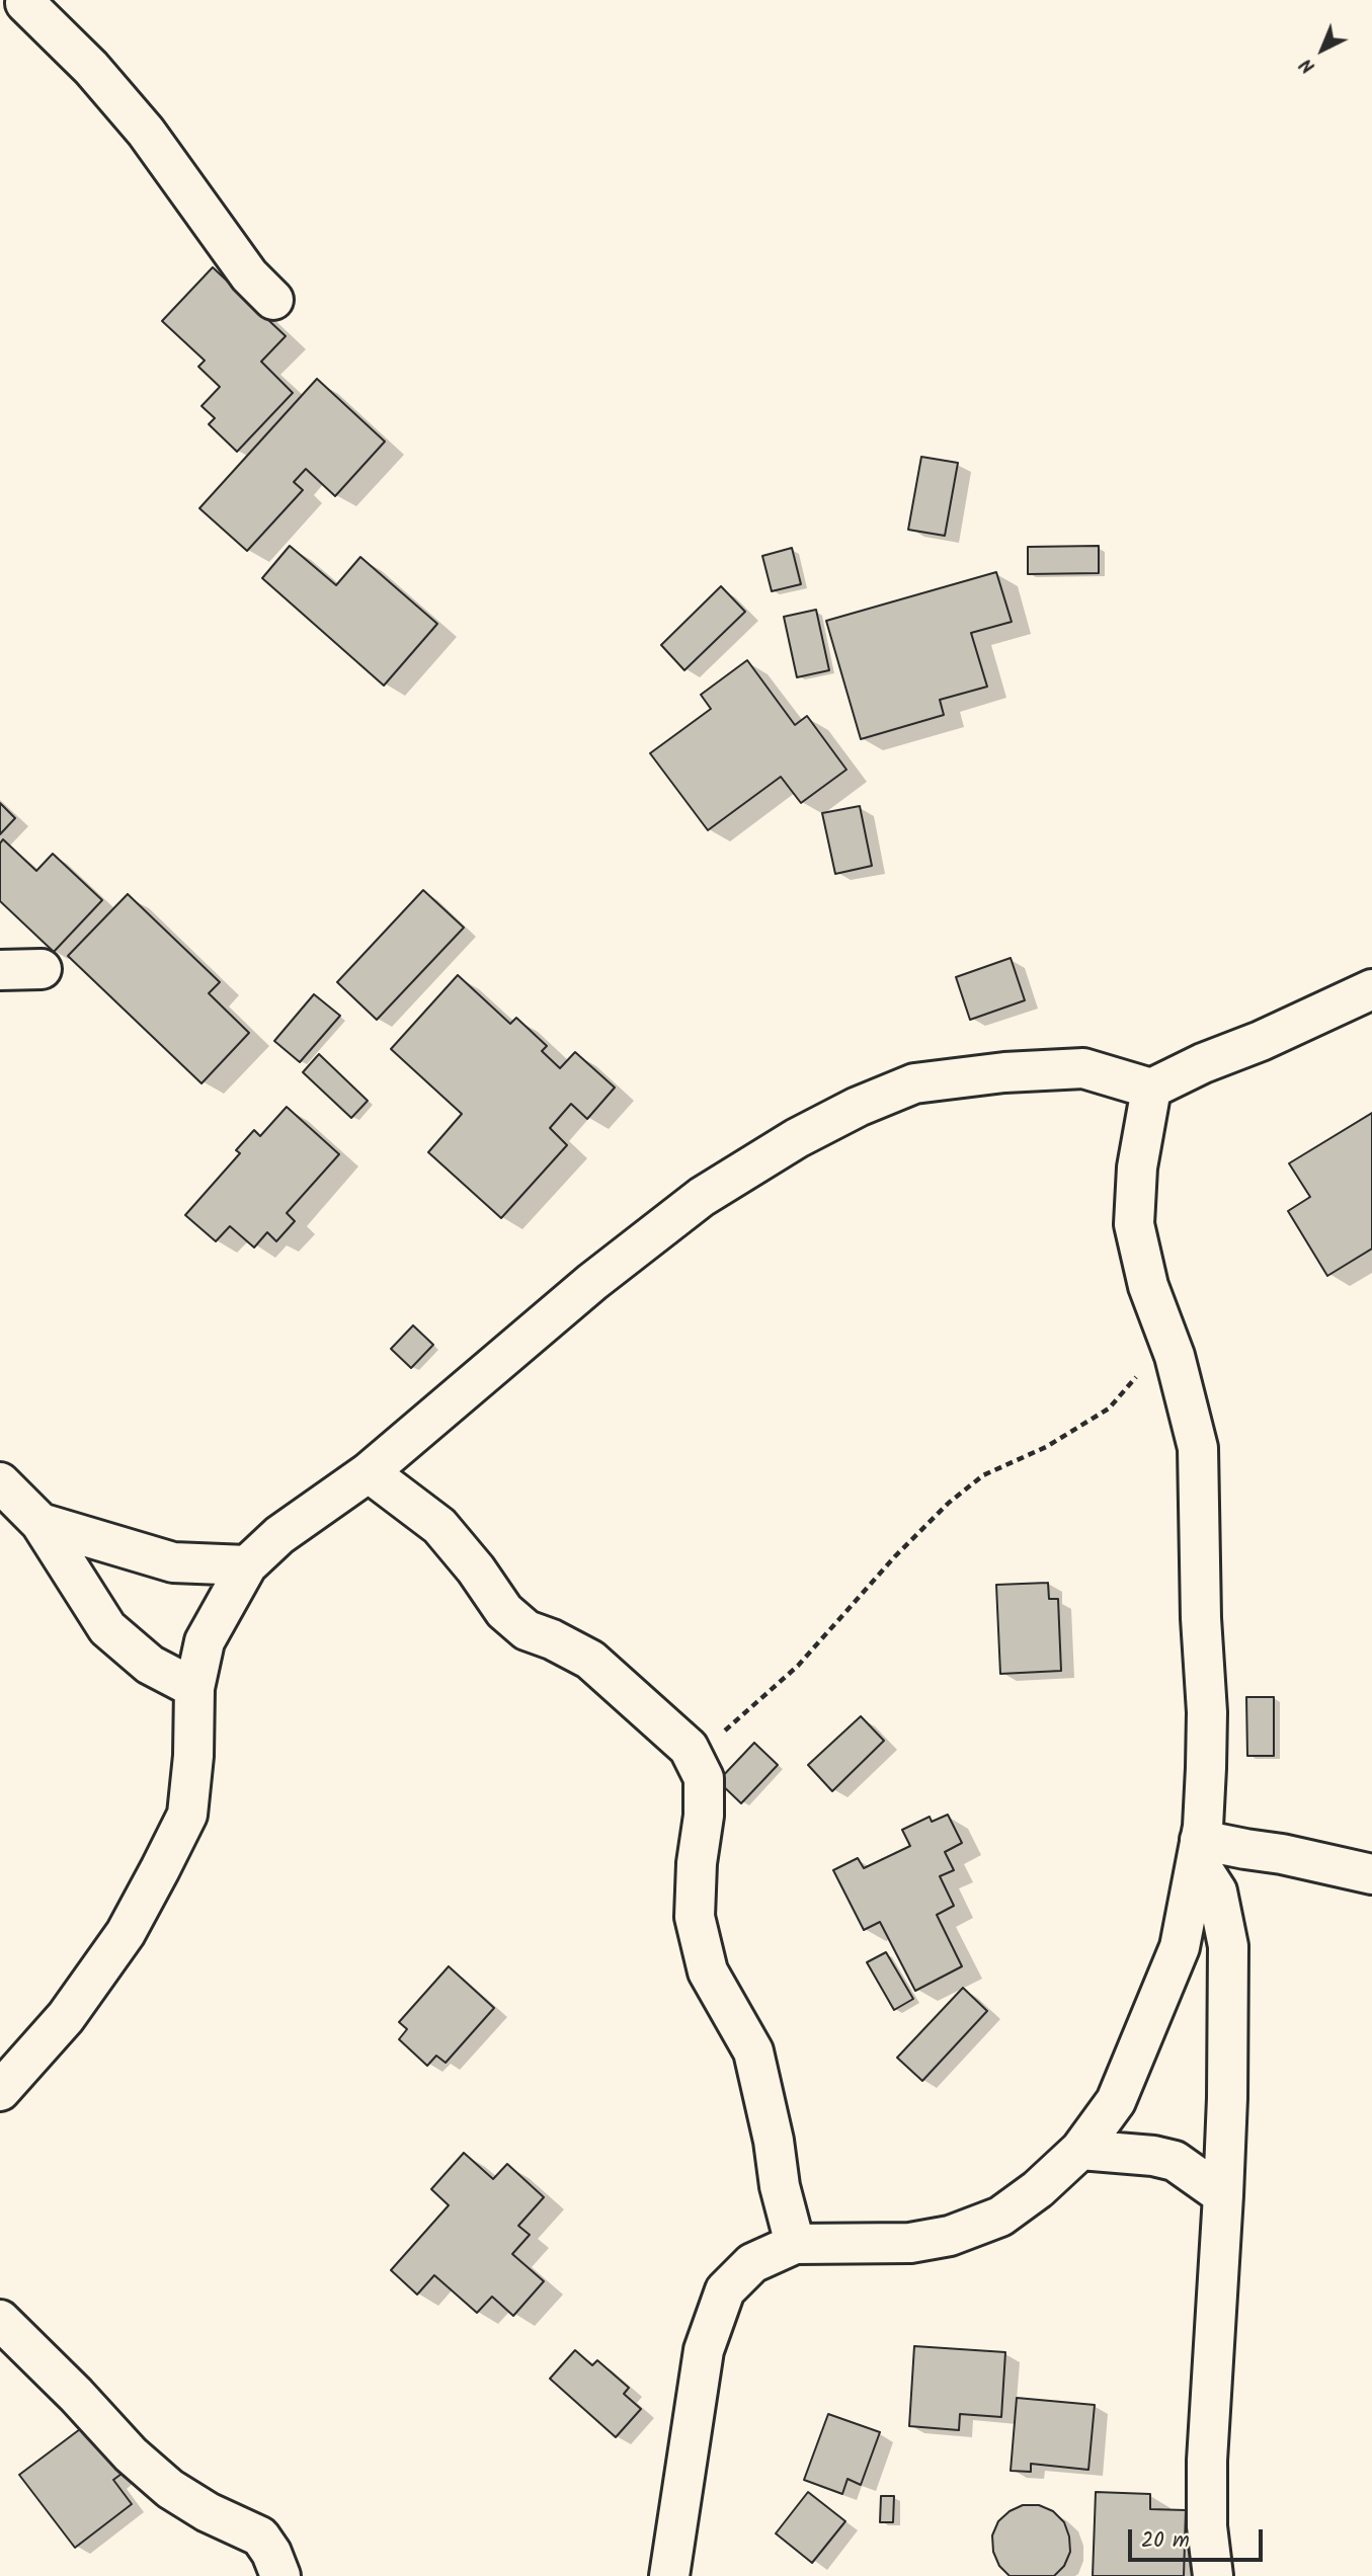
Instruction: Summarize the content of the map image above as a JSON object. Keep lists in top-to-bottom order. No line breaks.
{"scale_bar":"20 m","north":"bottom left"}
